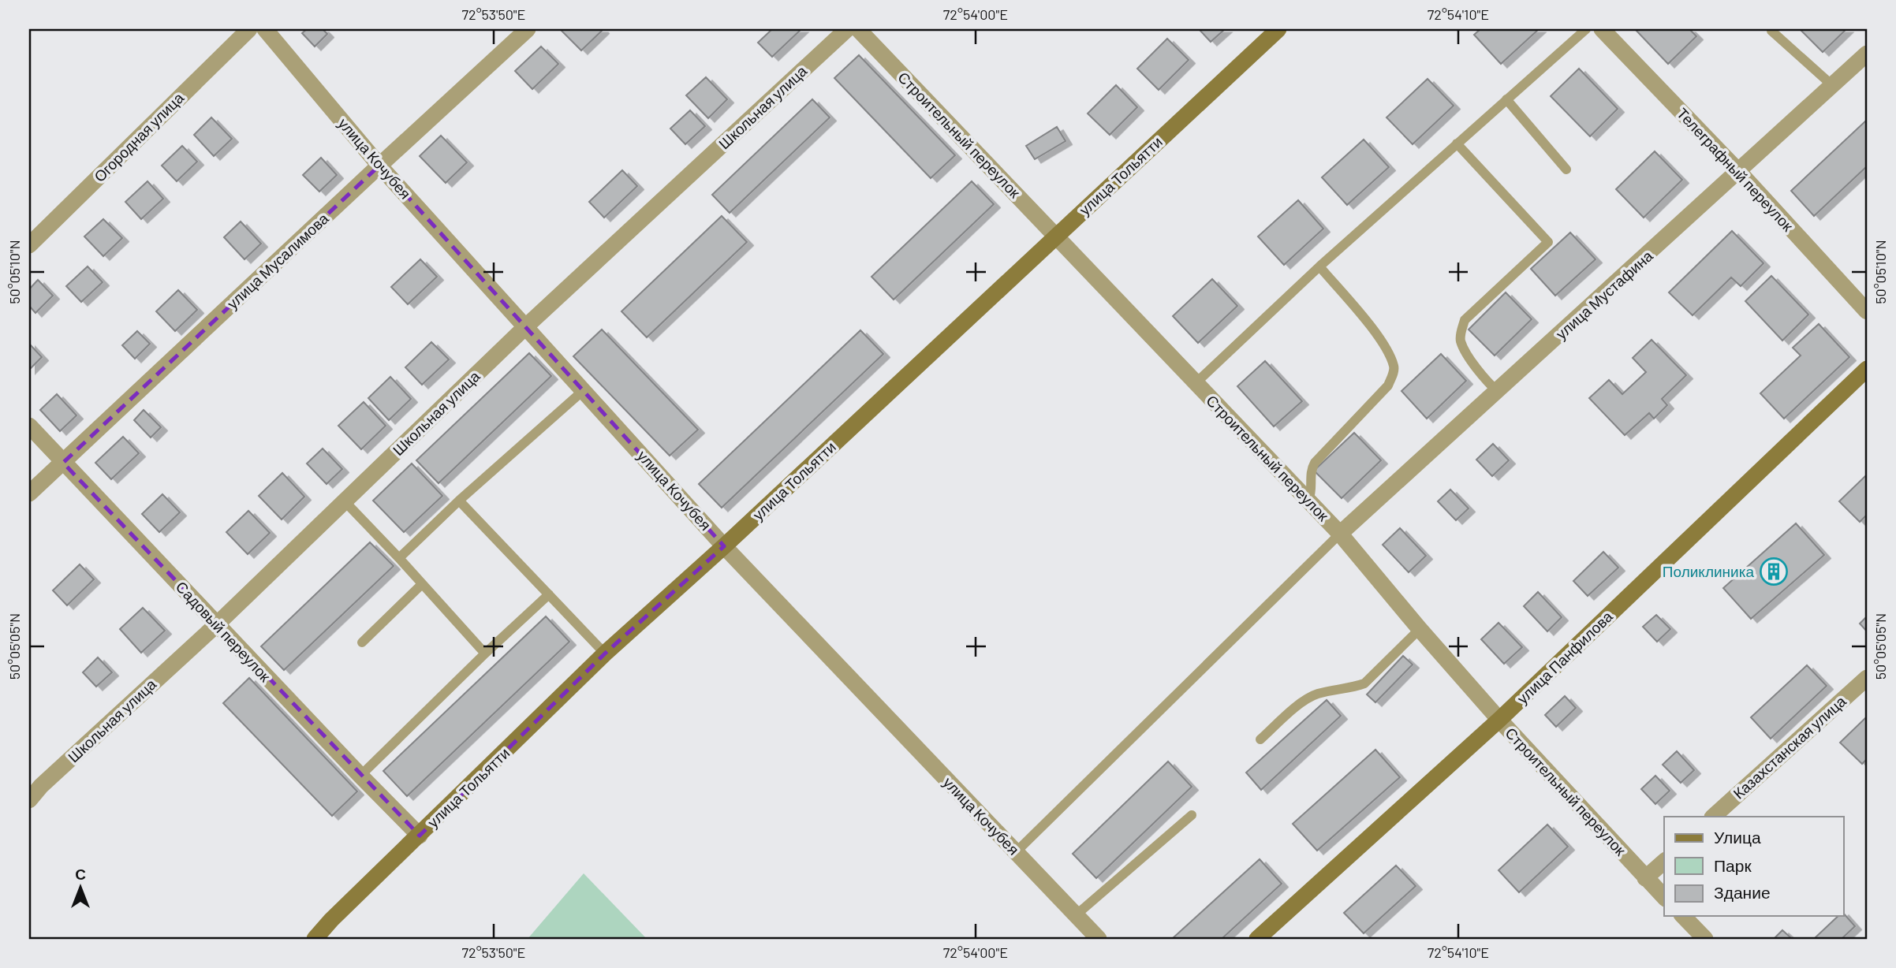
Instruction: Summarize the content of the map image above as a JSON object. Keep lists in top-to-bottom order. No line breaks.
{"streets":{"street":["Школьная улица","Строительный переулок","Огородная улица","улица Кочубея","Телеграфный переулок","улица Тольятти","улица Мусалимова","улица Мустафина","Садовый переулок","улица Панфилова","Казахстанская улица"]},"crossings":[["Школьная улица","улица Кочубея"],["Школьная улица","Садовый переулок"],["Строительный переулок","улица Тольятти"],["Строительный переулок","улица Мустафина"],["Строительный переулок","улица Панфилова"],["улица Кочубея","улица Тольятти"],["улица Кочубея","улица Мусалимова"],["Телеграфный переулок","улица Мустафина"],["улица Тольятти","Садовый переулок"],["улица Мусалимова","Садовый переулок"]],"places":{"building":["Поликлиника"]},"legend":["Улица","Парк","Здание"],"north":"top","coordinates":["72°53'50\"E","72°54'00\"E","72°54'10\"E","50°05'10\"N","50°05'05\"N"]}
